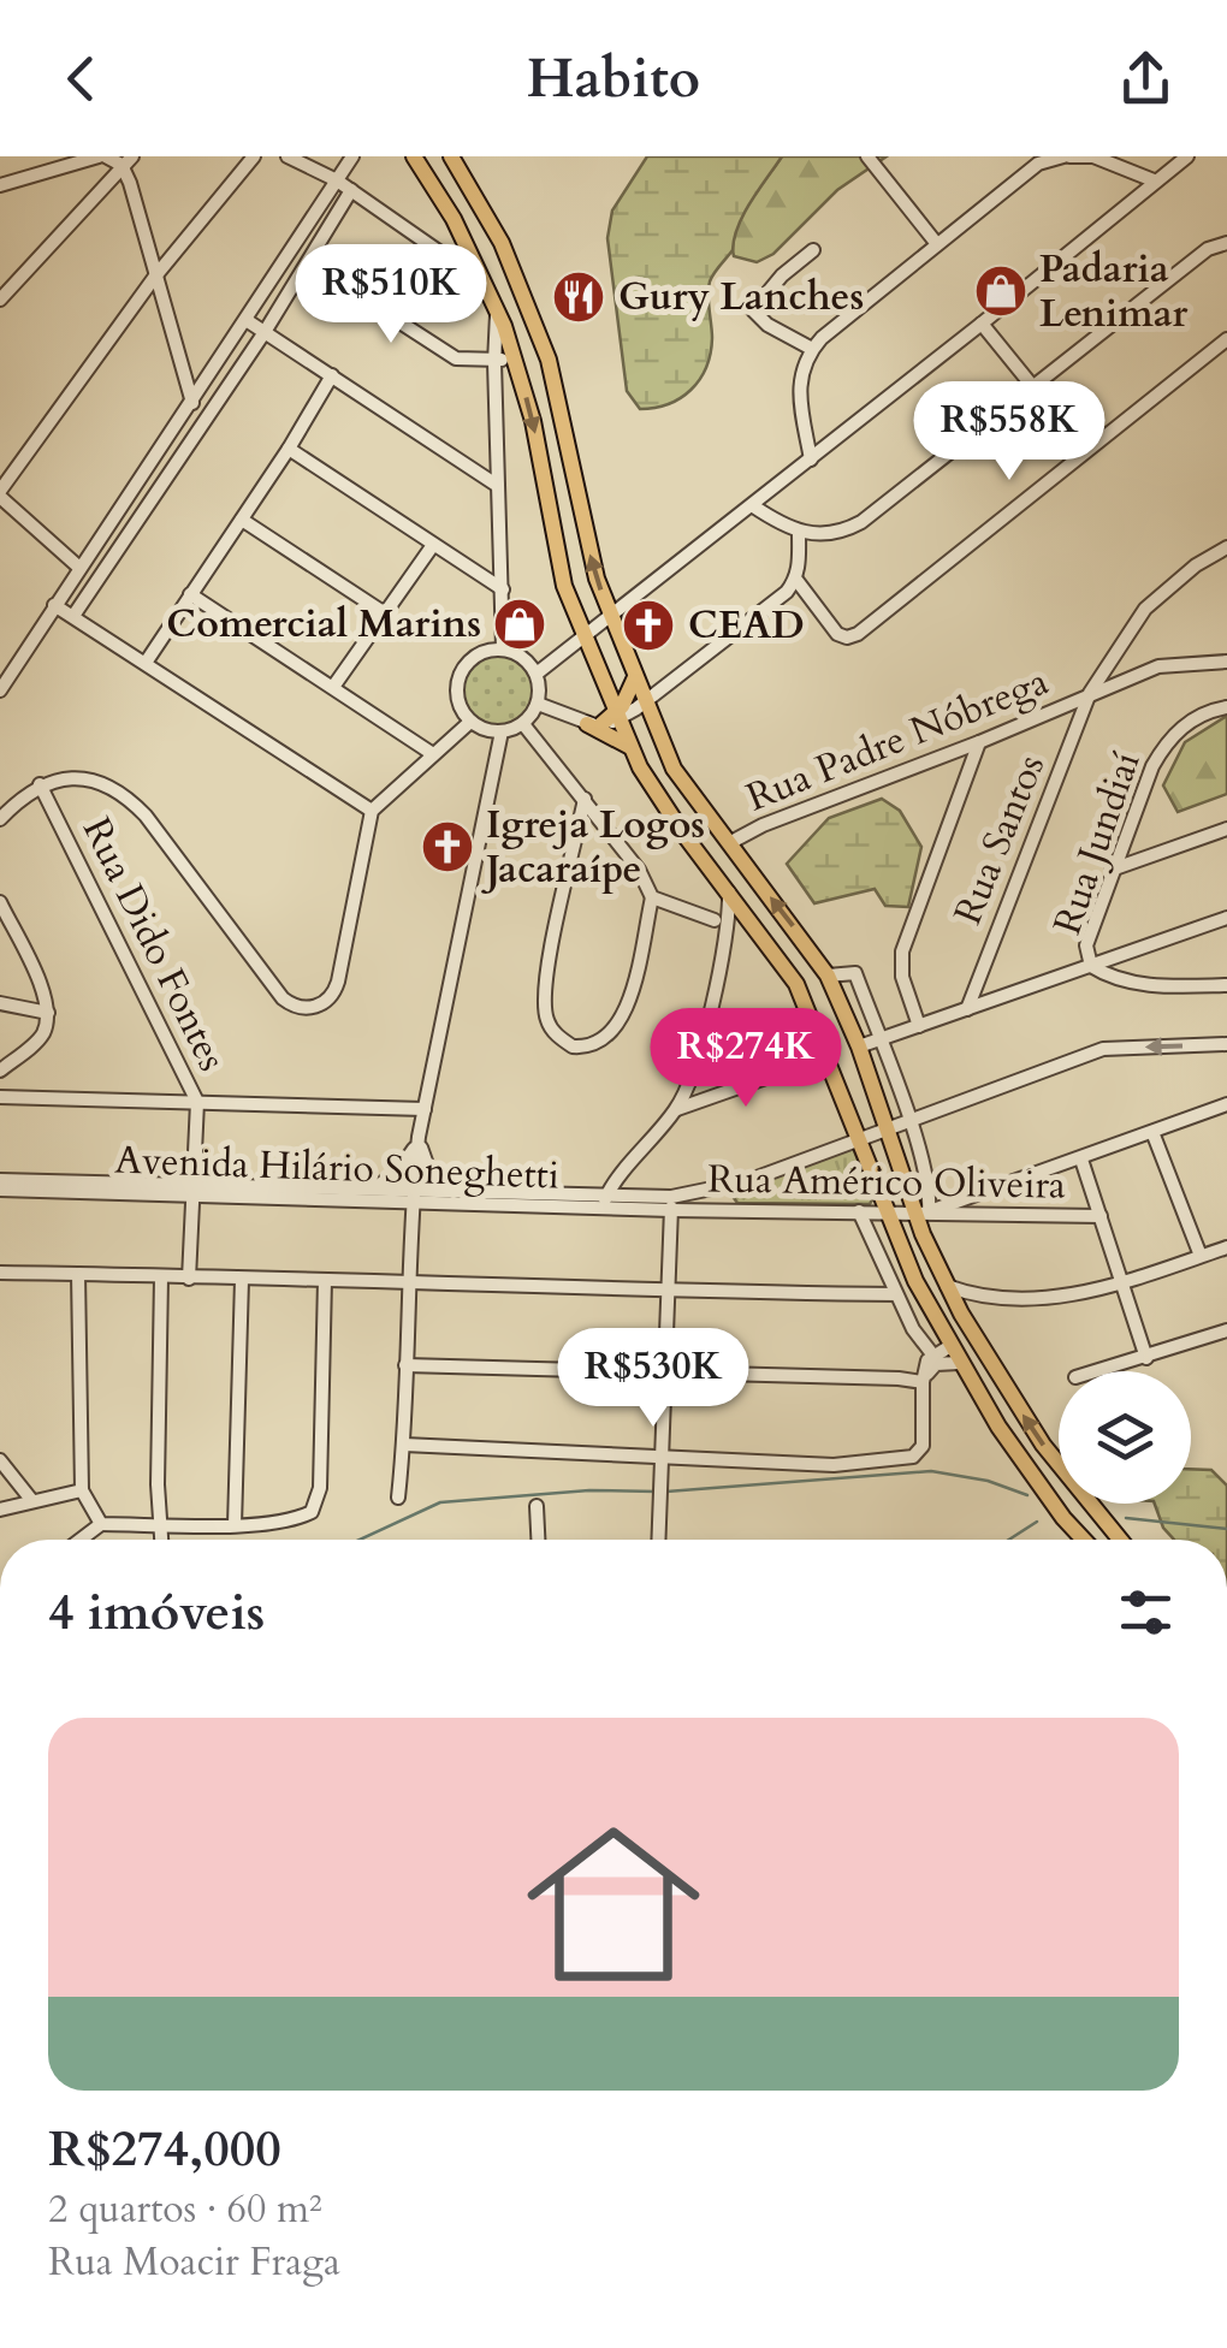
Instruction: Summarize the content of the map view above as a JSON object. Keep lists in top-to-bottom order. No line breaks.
{"streets":{"street":["Rua Padre Nóbrega","Rua Santos","Rua Jundiaí","Rua Dido Fontes","Avenida Hilário Soneghetti","Rua Américo Oliveira"]},"crossings":[["Rua Padre Nóbrega","Rua Santos"],["Rua Dido Fontes","Avenida Hilário Soneghetti"],["Avenida Hilário Soneghetti","Rua Américo Oliveira"]],"places":{"shop":["Padaria Lenimar","Comercial Marins"],"restaurant":["Gury Lanches"],"church":["CEAD","Igreja Logos Jacaraípe"]},"page":{"header":"Habito","price":["R$510K","R$558K","R$274K","R$530K"],"heading":"4 imóveis","list":[{"name":"R$274,000","note":"2 quartos · 60 m² · Rua Moacir Fraga"}]}}
